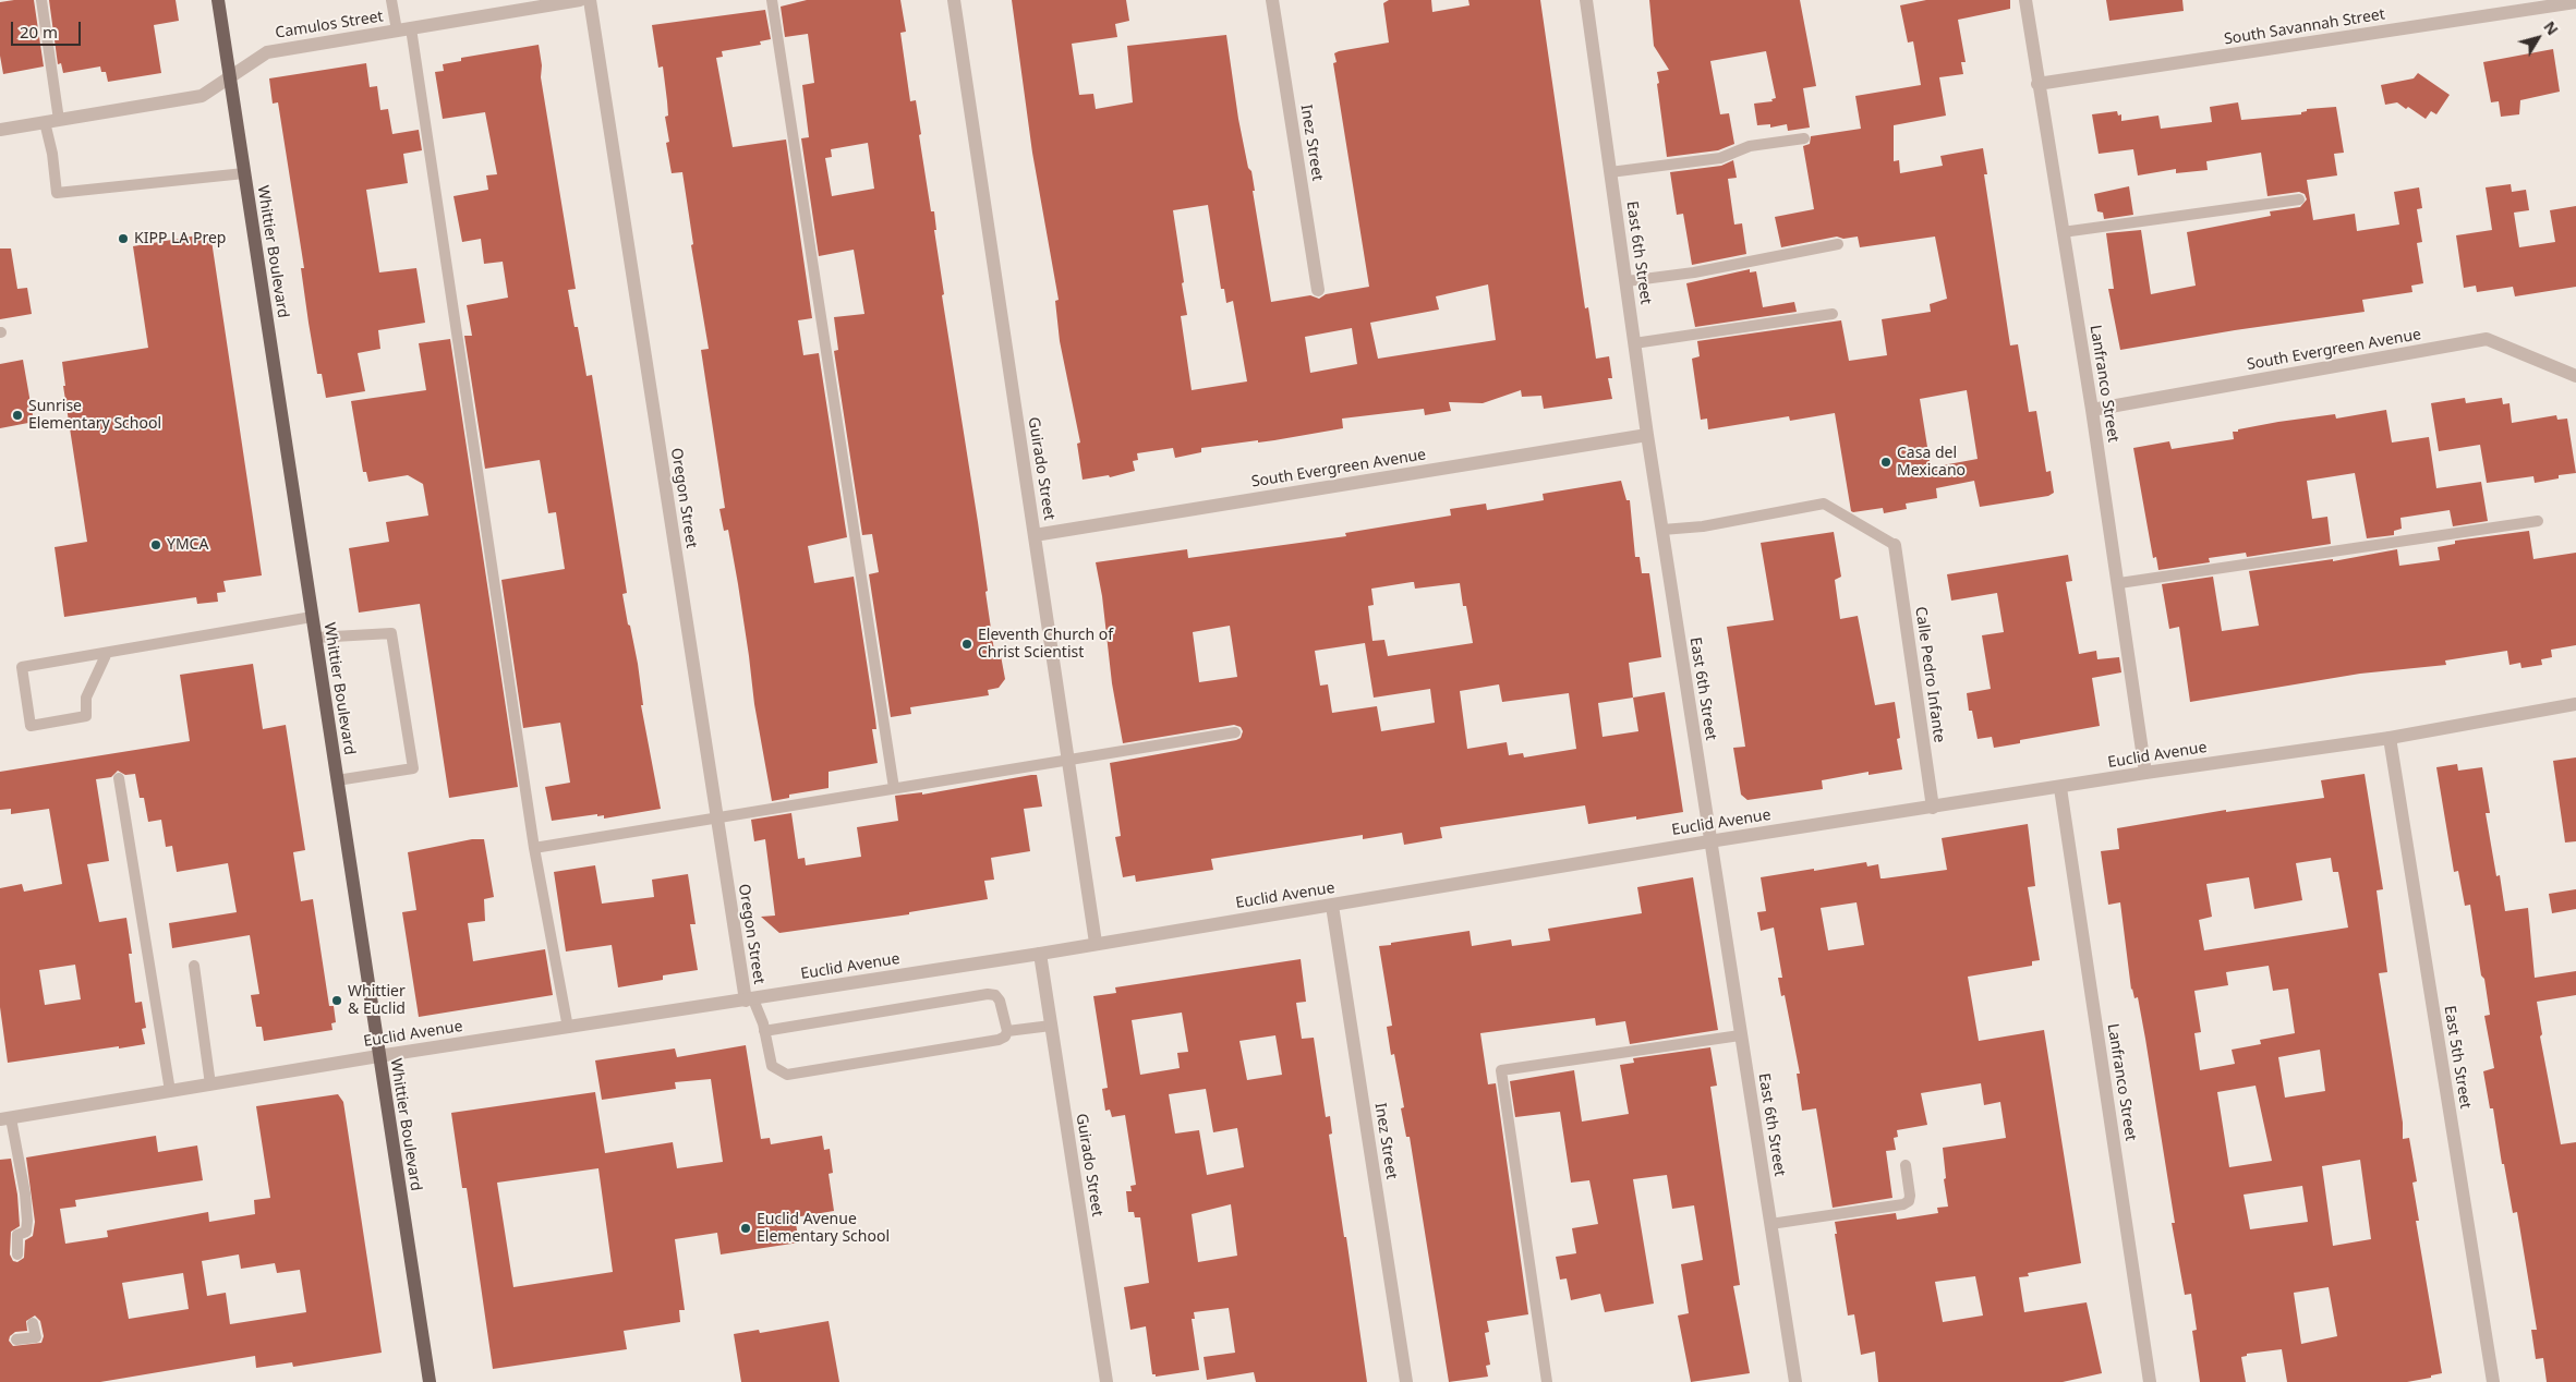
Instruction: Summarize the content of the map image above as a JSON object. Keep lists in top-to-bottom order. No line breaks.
{"streets":{"main road":["Whittier Boulevard"],"street":["Camulos Street","South Savannah Street","Inez Street","East 6th Street","South Evergreen Avenue","Lanfranco Street","Guirado Street","Oregon Street","Calle Pedro Infante","Euclid Avenue","East 5th Street"]},"crossings":[["Camulos Street","Whittier Boulevard"],["South Savannah Street","Lanfranco Street"],["Inez Street","Euclid Avenue"],["Whittier Boulevard","Euclid Avenue"],["East 6th Street","South Evergreen Avenue"],["East 6th Street","Euclid Avenue"],["South Evergreen Avenue","Lanfranco Street"],["South Evergreen Avenue","Guirado Street"],["Lanfranco Street","Euclid Avenue"],["Guirado Street","Euclid Avenue"],["Oregon Street","Euclid Avenue"],["Calle Pedro Infante","Euclid Avenue"],["Euclid Avenue","East 5th Street"]],"places":["KIPP LA Prep","Sunrise Elementary School","Casa del Mexicano","YMCA","Eleventh Church of Christ Scientist","Whittier & Euclid","Euclid Avenue Elementary School"],"scale_bar":"20 m","north":"top right"}
